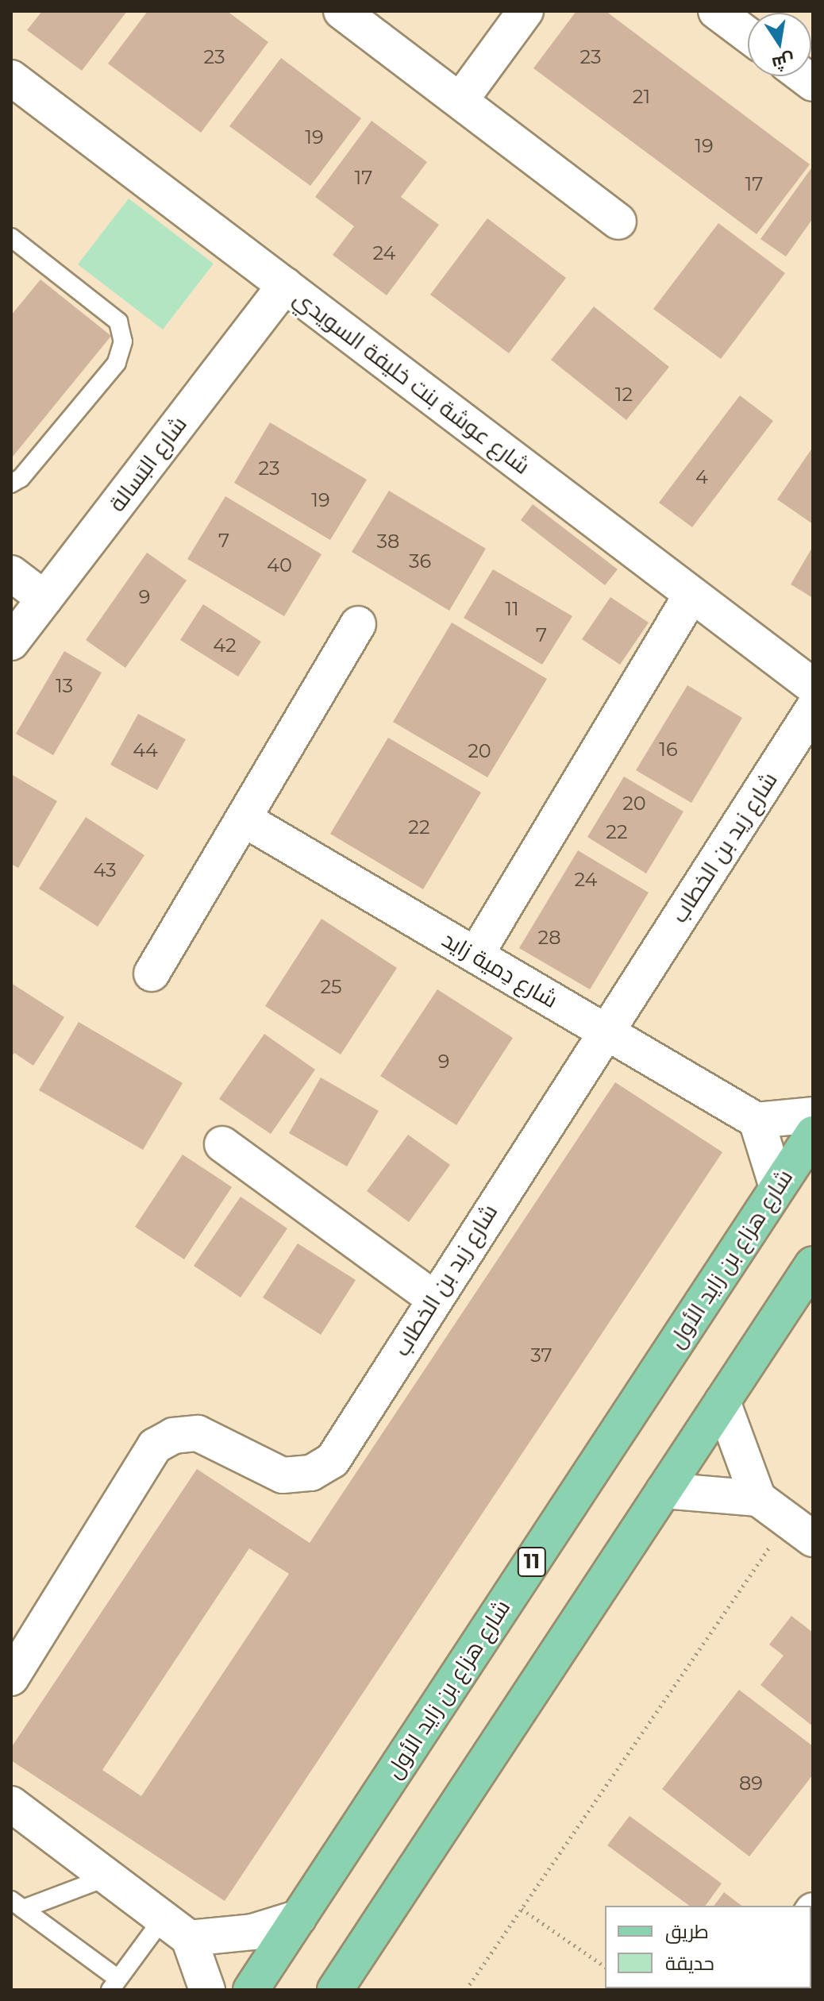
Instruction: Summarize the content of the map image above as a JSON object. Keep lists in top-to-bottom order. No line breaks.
{"streets":{"main road":["شارع هزاع بن زايد الأول","11"],"street":["شارع عوشة بنت خليفة السويدي","شارع البَسالة","شارع زيد بن الخطاب","شارع دِمية زايد"]},"crossings":[["شارع عوشة بنت خليفة السويدي","شارع البَسالة"],["شارع زيد بن الخطاب","شارع دِمية زايد"]],"house_numbers":["23","23","21","19","19","17","17","24","12","23","4","19","7","38","36","40","9","11","7","42","13","16","44","20","20","22","22","43","24","28","25","9","37","89"],"legend":["طريق","حديقة"],"north":"bottom"}
